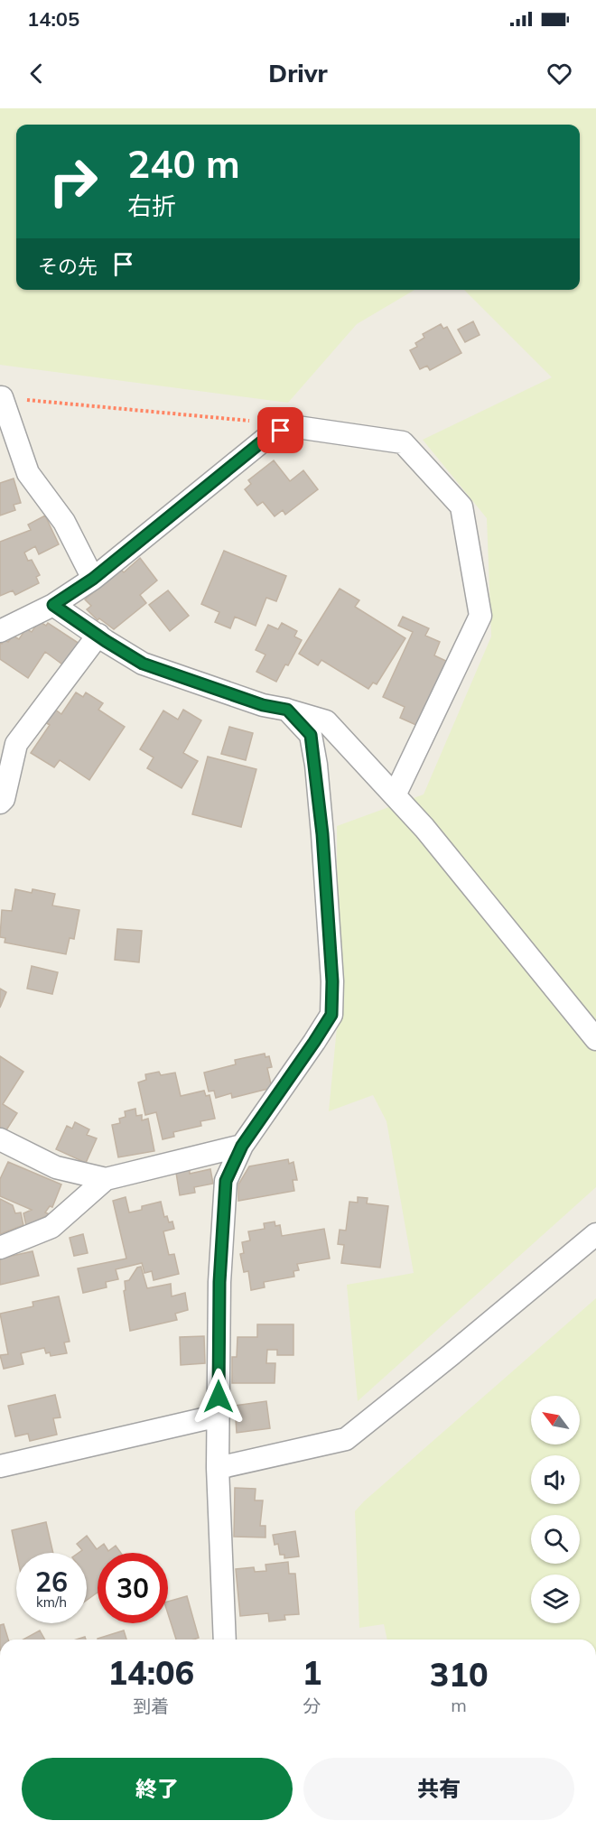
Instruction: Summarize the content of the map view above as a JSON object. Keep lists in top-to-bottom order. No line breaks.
{"north":"top left","page":{"status":"14:05","header":"Drivr","turn":["240 m","右折"],"then":"その先","speed":"26 km/h","limit":"30","eta":["14:06","到着","1","分","310","m"],"buttons":["終了","共有"]}}
